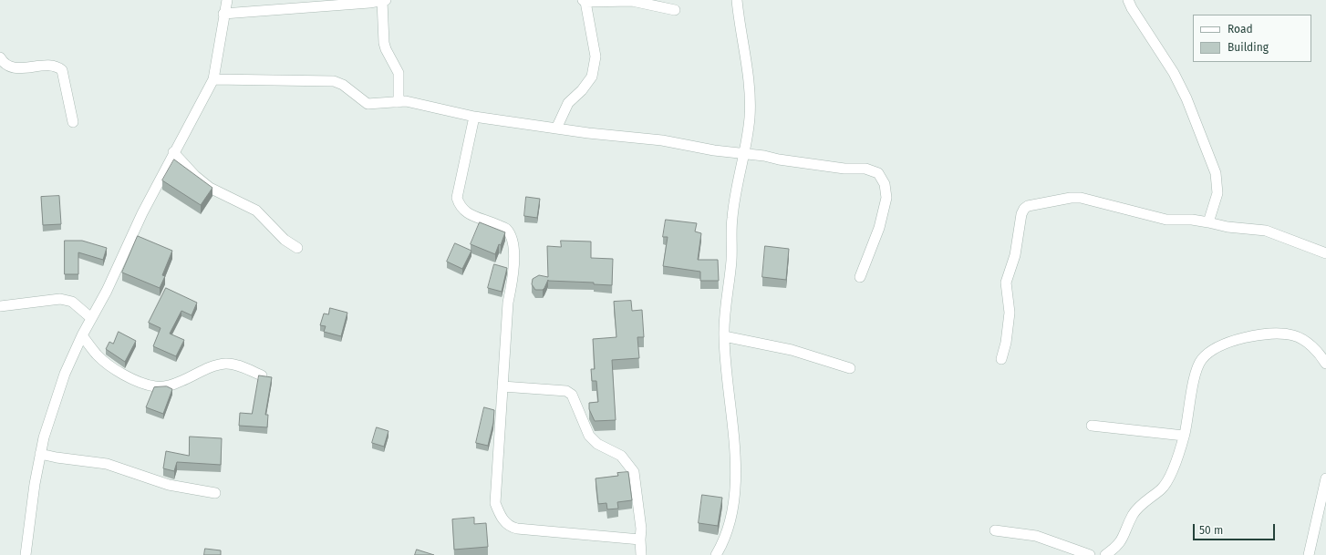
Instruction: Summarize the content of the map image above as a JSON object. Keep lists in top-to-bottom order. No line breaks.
{"legend":["Road","Building"],"scale_bar":"50 m"}
